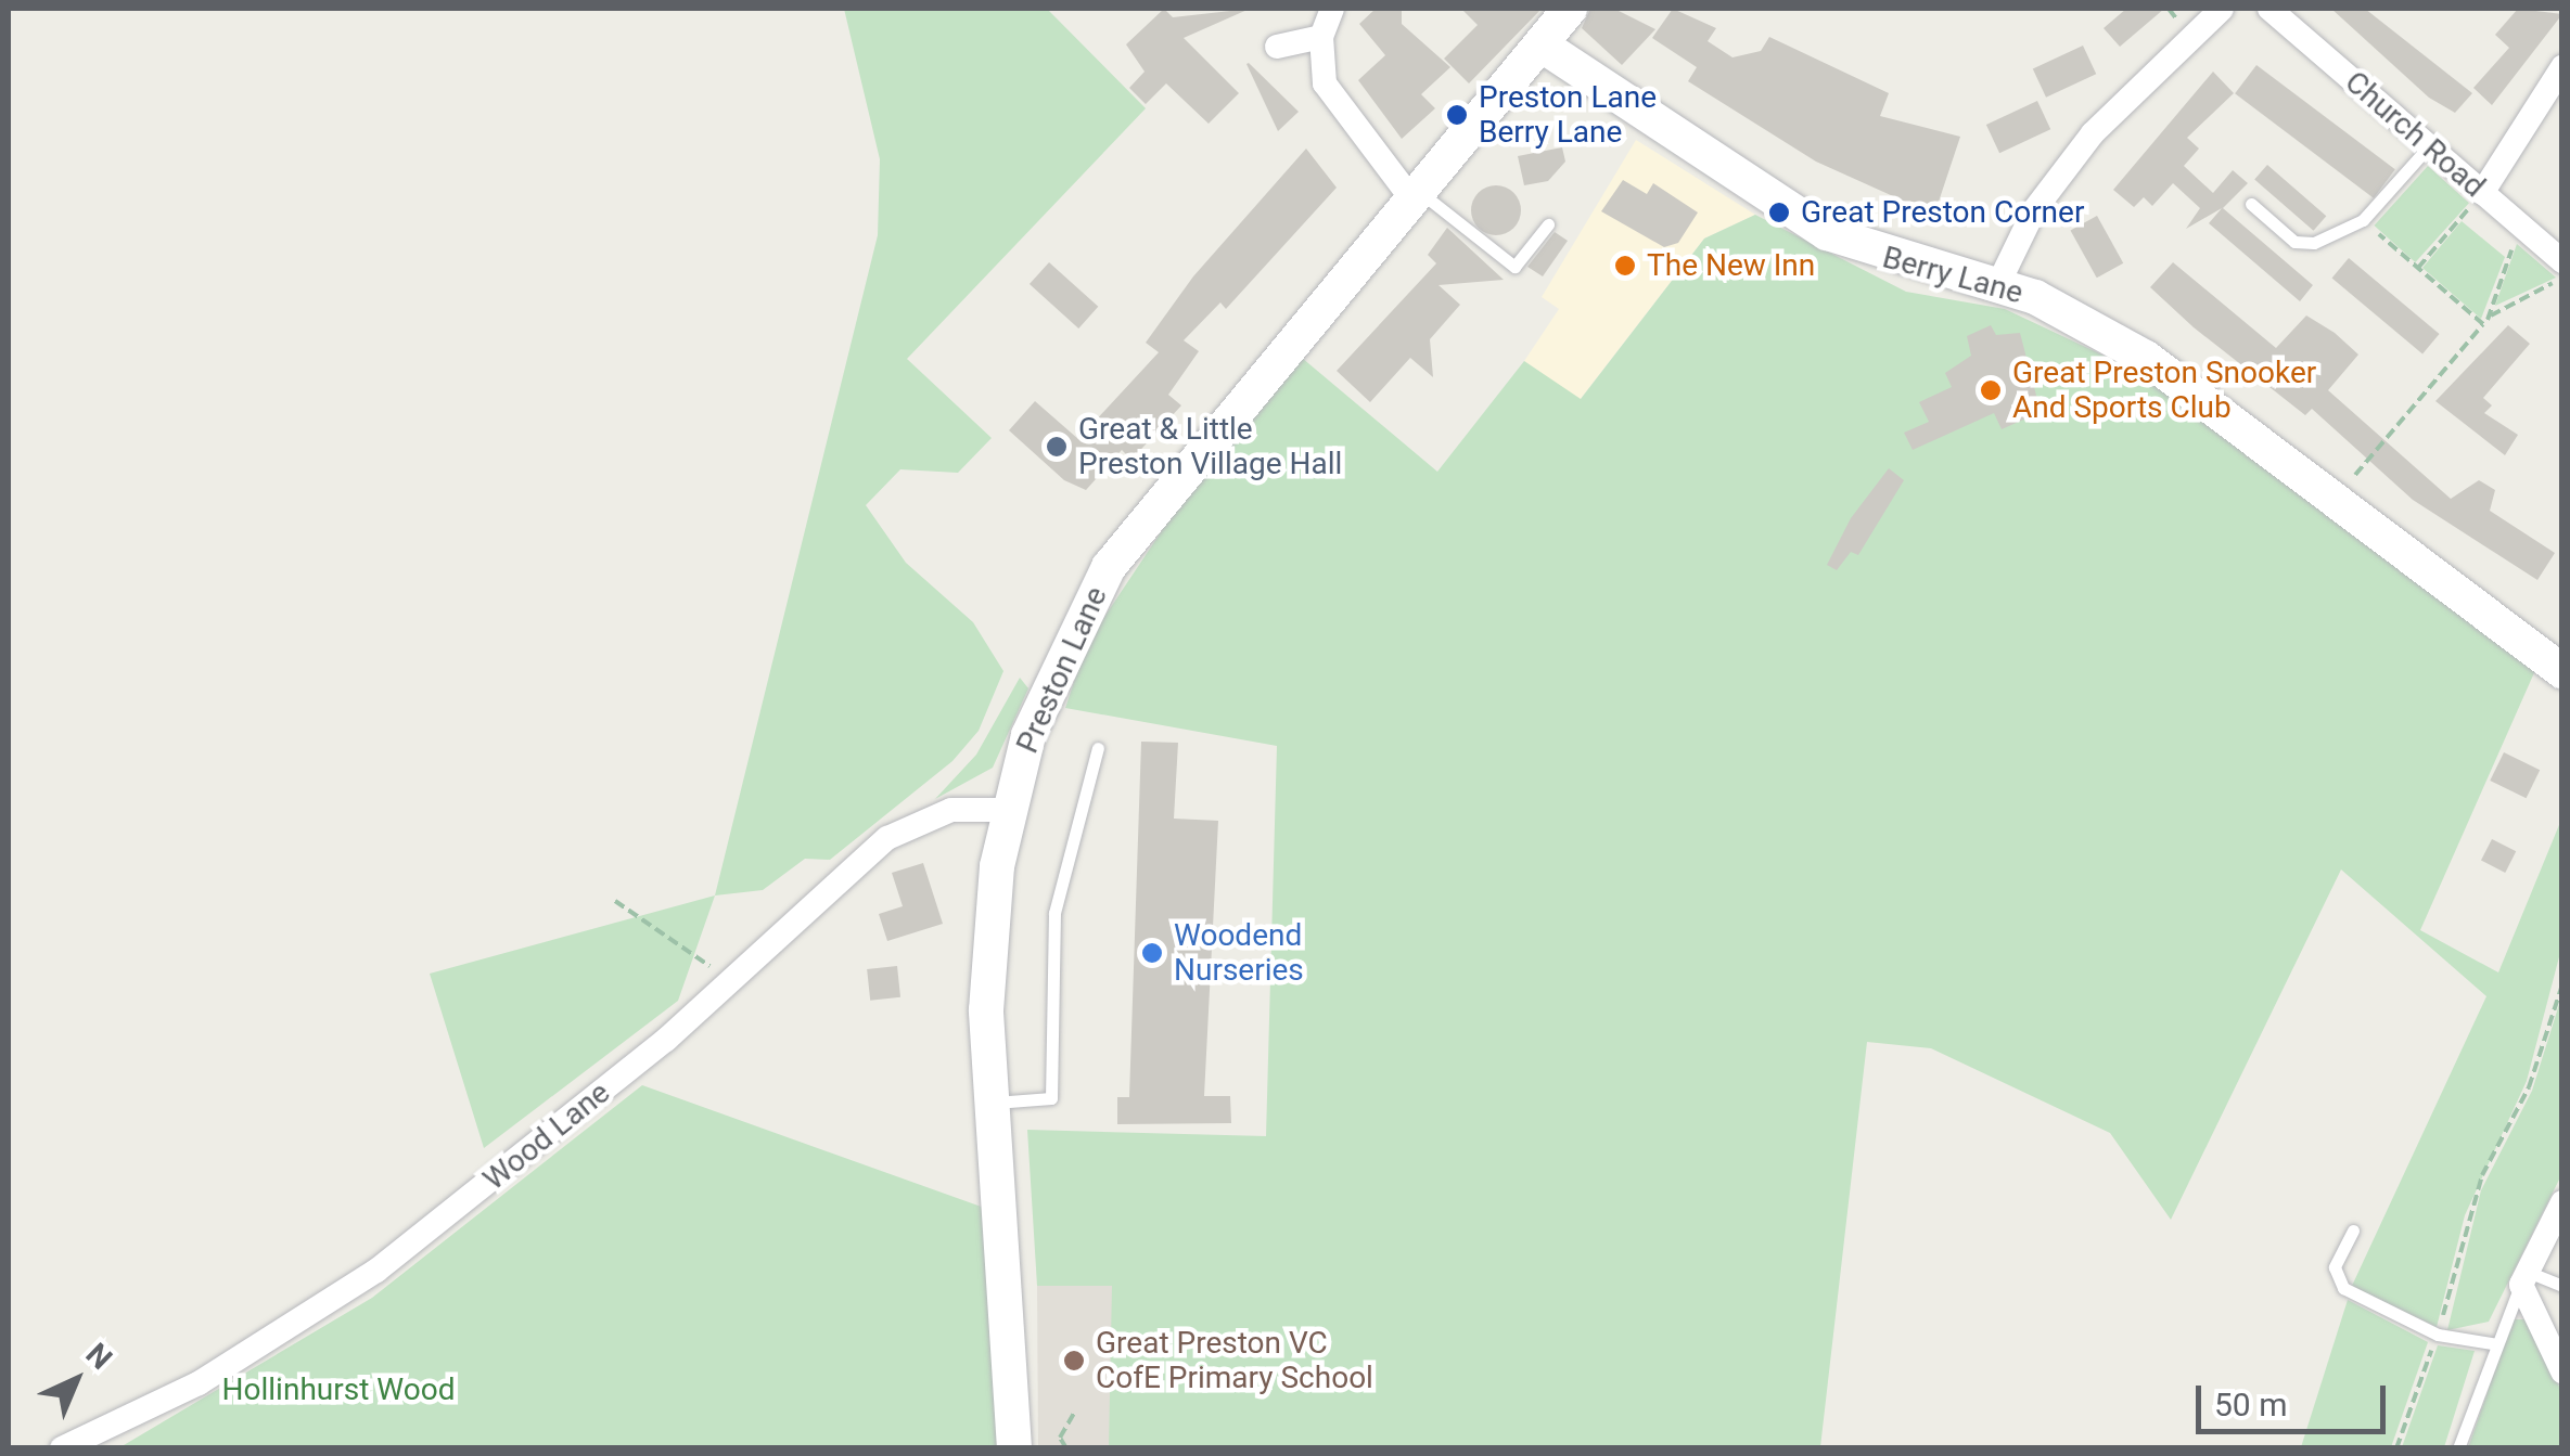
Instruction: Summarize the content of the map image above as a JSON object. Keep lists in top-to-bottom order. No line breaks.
{"streets":{"street":["Church Road","Berry Lane","Preston Lane","Wood Lane"]},"crossings":[["Berry Lane","Preston Lane"],["Preston Lane","Wood Lane"]],"parks":["Hollinhurst Wood"],"places":["Preston Lane Berry Lane","Great Preston Corner","The New Inn","Great Preston Snooker And Sports Club","Great & Little Preston Village Hall","Woodend Nurseries","Great Preston VC CofE Primary School"],"scale_bar":"50 m","north":"top right"}
